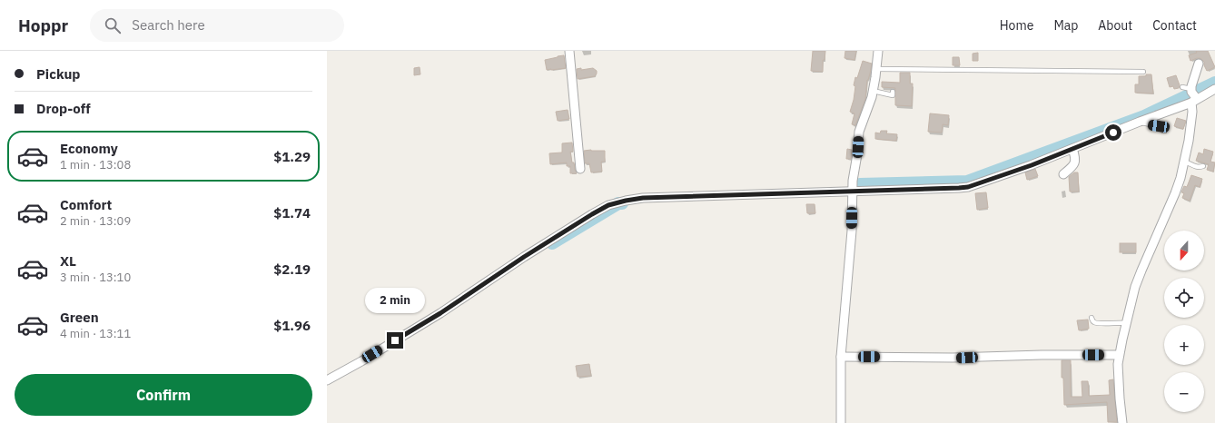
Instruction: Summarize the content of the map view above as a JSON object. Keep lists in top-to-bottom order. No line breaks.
{"north":"bottom","page":{"header":"Hoppr","search":"Search here","nav":["Home","Map","About","Contact"],"banner":["Pickup","Drop-off"],"list":[{"name":"Economy","note":"1 min · 13:08","value":"$1.29"},{"name":"Comfort","note":"2 min · 13:09","value":"$1.74"},{"name":"XL","note":"3 min · 13:10","value":"$2.19"},{"name":"Green","note":"4 min · 13:11","value":"$1.96"}],"map_buttons":["+","−"],"bubble":"2 min","buttons":"Confirm"}}
